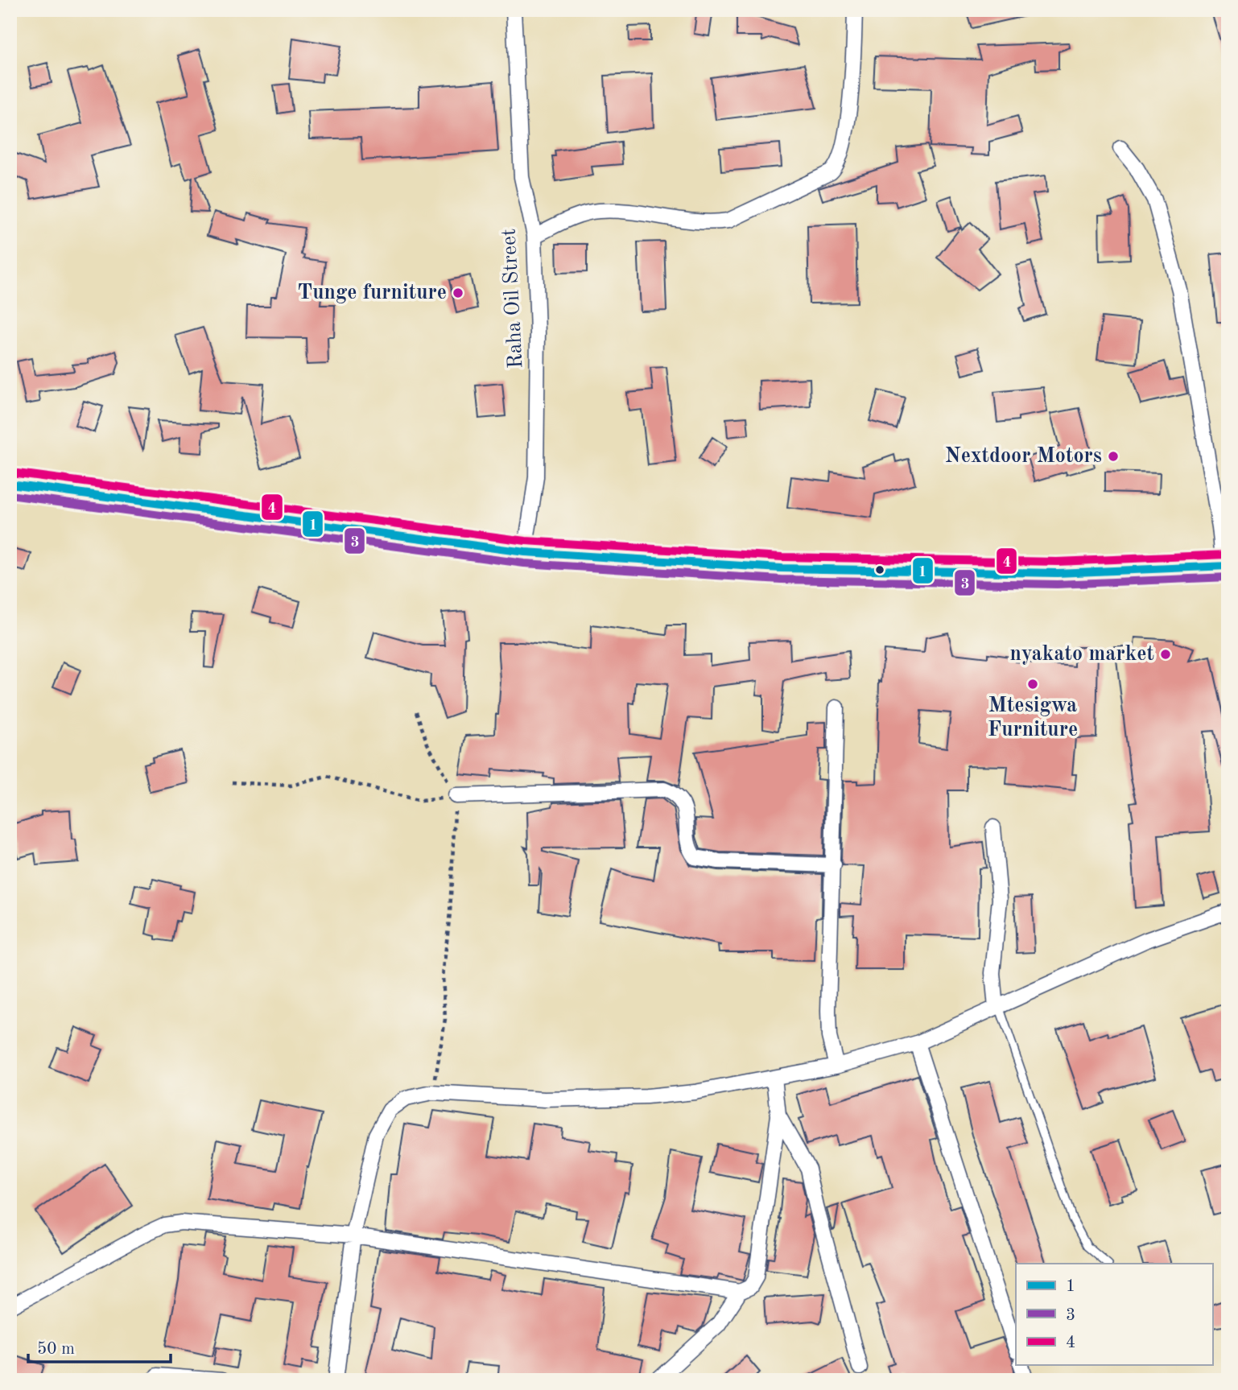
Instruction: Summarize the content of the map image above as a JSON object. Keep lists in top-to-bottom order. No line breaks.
{"streets":{"street":["Raha Oil Street"]},"places":["Tunge furniture","Nextdoor Motors","nyakato market","Mtesigwa Furniture"],"lines":["transit line 4","transit line 1","transit line 3"],"legend":["1","3","4"],"scale_bar":"50 m"}
